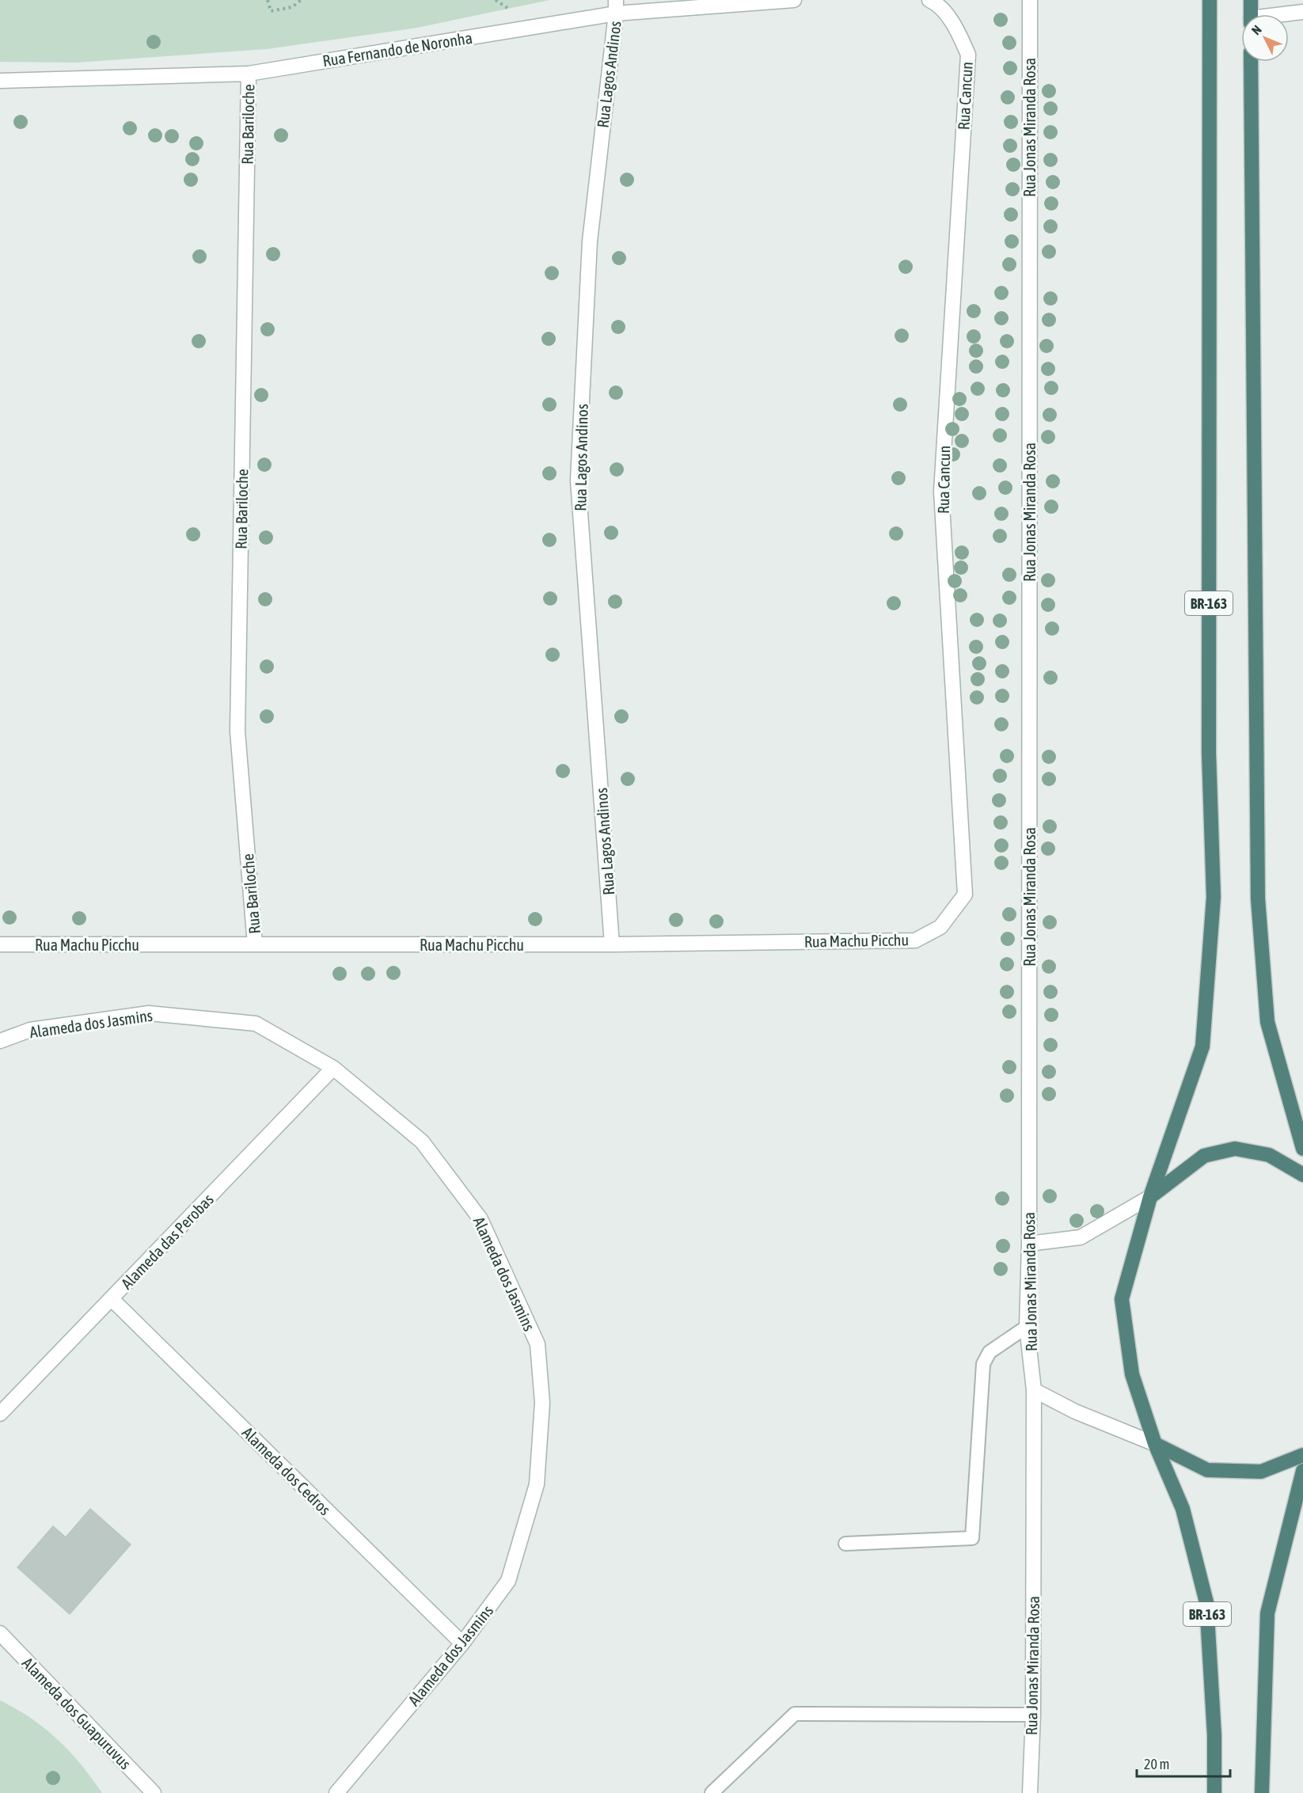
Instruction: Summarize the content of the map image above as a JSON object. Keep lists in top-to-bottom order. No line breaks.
{"streets":{"highway":["BR-163"],"street":["Rua Fernando de Noronha","Rua Lagos Andinos","Rua Cancun","Rua Bariloche","Rua Jonas Miranda Rosa","Rua Machu Picchu","Alameda dos Jasmins","Alameda das Perobas","Alameda dos Cedros","Alameda dos Guapuruvus"]},"crossings":[["Rua Fernando de Noronha","Rua Lagos Andinos"],["Rua Fernando de Noronha","Rua Bariloche"],["Rua Lagos Andinos","Rua Machu Picchu"],["Rua Cancun","Rua Machu Picchu"],["Rua Bariloche","Rua Machu Picchu"],["Alameda dos Jasmins","Alameda das Perobas"],["Alameda dos Jasmins","Alameda dos Cedros"],["Alameda das Perobas","Alameda dos Cedros"]],"scale_bar":"20 m","north":"top left"}
